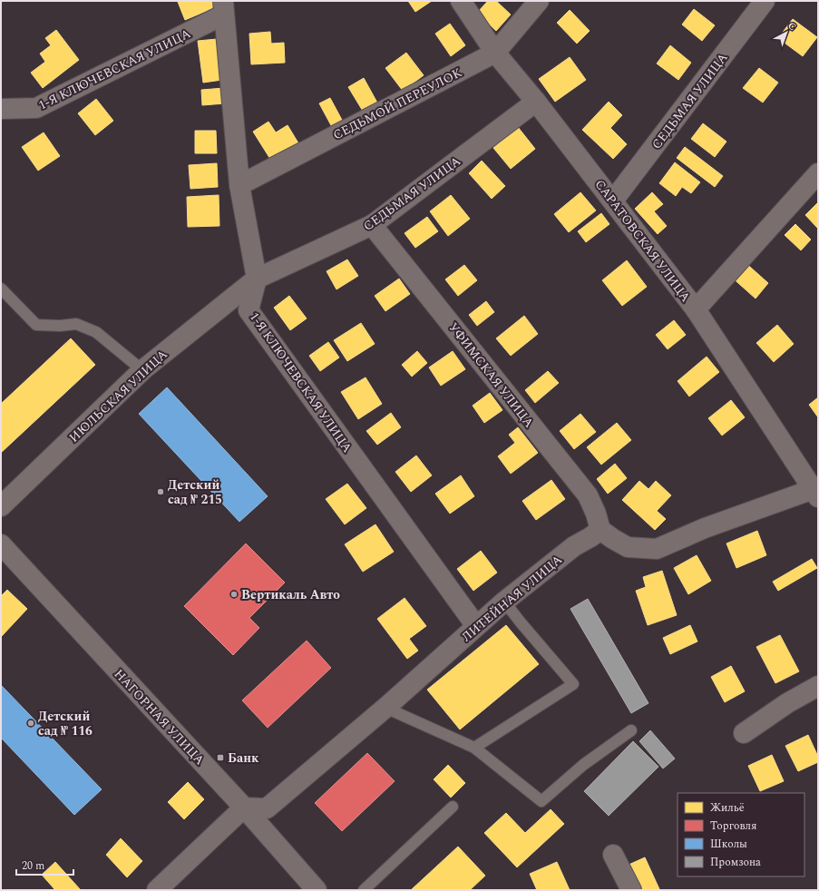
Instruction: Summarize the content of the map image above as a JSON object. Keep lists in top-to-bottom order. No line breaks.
{"streets":{"street":["1-Я КЛЮЧЕВСКАЯ УЛИЦА","СЕДЬМАЯ УЛИЦА","СЕДЬМОЙ ПЕРЕУЛОК","САРАТОВСКАЯ УЛИЦА","УФИМСКАЯ УЛИЦА","ИЮЛЬСКАЯ УЛИЦА","ЛИТЕЙНАЯ УЛИЦА","НАГОРНАЯ УЛИЦА"]},"crossings":[["1-Я КЛЮЧЕВСКАЯ УЛИЦА","СЕДЬМАЯ УЛИЦА"],["1-Я КЛЮЧЕВСКАЯ УЛИЦА","СЕДЬМОЙ ПЕРЕУЛОК"],["1-Я КЛЮЧЕВСКАЯ УЛИЦА","ИЮЛЬСКАЯ УЛИЦА"],["1-Я КЛЮЧЕВСКАЯ УЛИЦА","ЛИТЕЙНАЯ УЛИЦА"],["СЕДЬМАЯ УЛИЦА","САРАТОВСКАЯ УЛИЦА"],["СЕДЬМАЯ УЛИЦА","УФИМСКАЯ УЛИЦА"],["СЕДЬМАЯ УЛИЦА","ИЮЛЬСКАЯ УЛИЦА"],["СЕДЬМОЙ ПЕРЕУЛОК","САРАТОВСКАЯ УЛИЦА"],["УФИМСКАЯ УЛИЦА","ЛИТЕЙНАЯ УЛИЦА"],["ЛИТЕЙНАЯ УЛИЦА","НАГОРНАЯ УЛИЦА"]],"places":{"other":["Детский сад № 215","Вертикаль Авто","Детский сад № 116"],"transit":["Банк"]},"legend":["Жильё","Торговля","Школы","Промзона"],"scale_bar":"20 m","north":"top right"}
